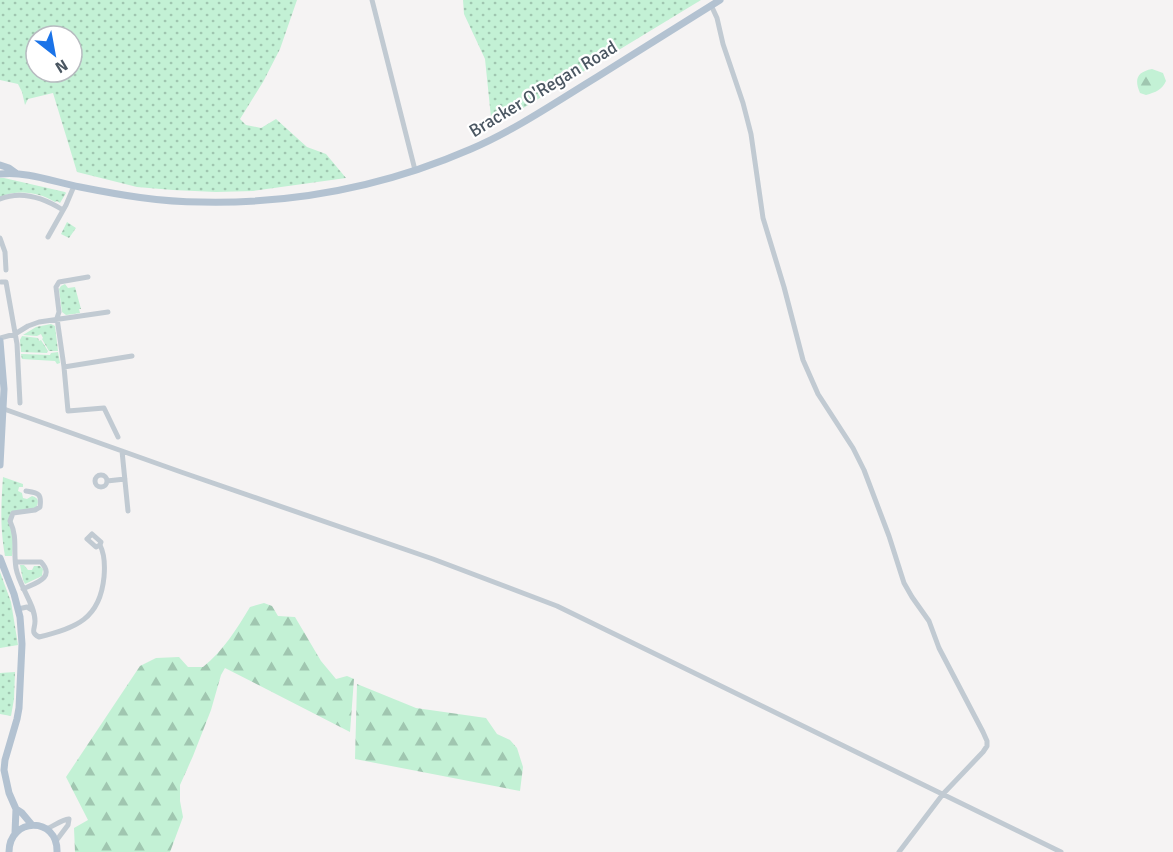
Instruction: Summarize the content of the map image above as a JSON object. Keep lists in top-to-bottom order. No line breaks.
{"streets":{"main road":["Bracker O'Regan Road"]},"north":"bottom right"}
